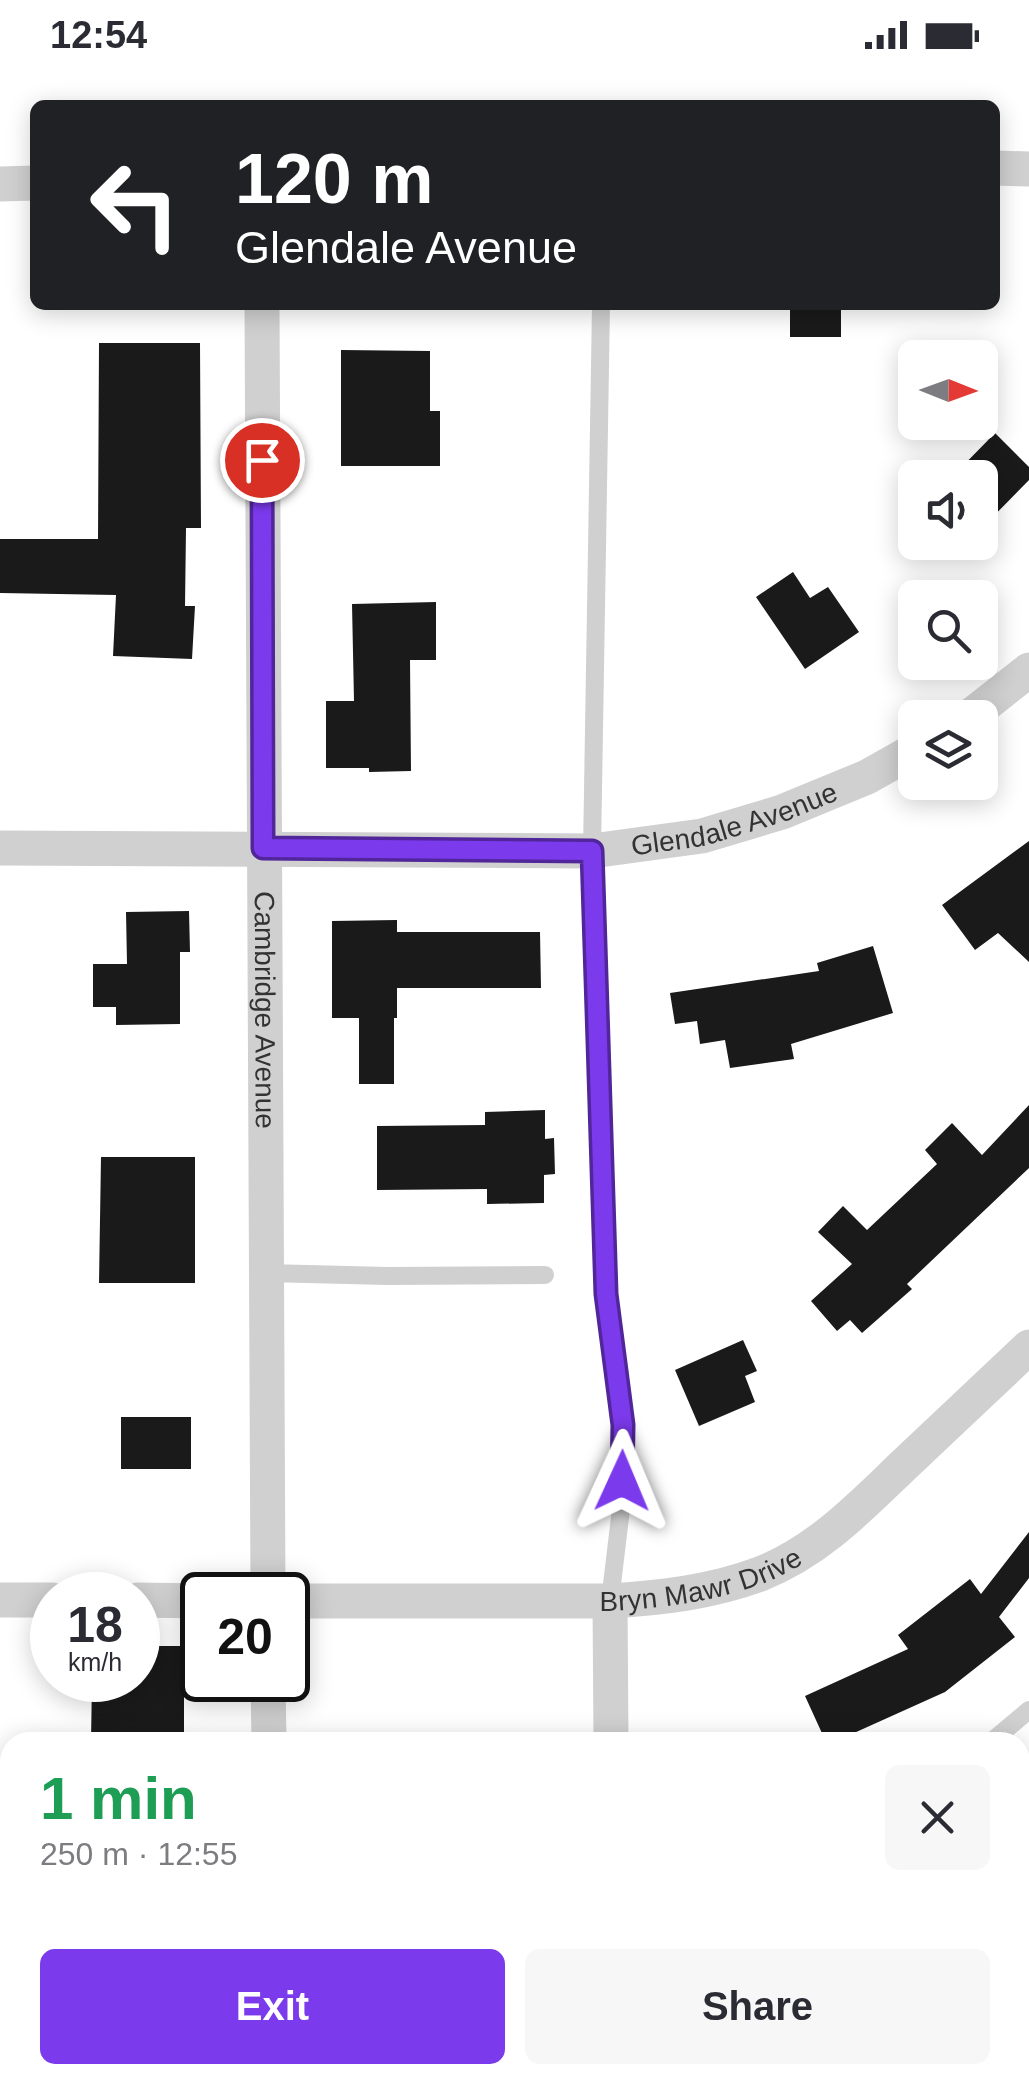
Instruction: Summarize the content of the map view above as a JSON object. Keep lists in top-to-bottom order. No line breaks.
{"streets":{"street":["Glendale Avenue","Cambridge Avenue","Bryn Mawr Drive"]},"crossings":[["Glendale Avenue","Cambridge Avenue"]],"north":"right","page":{"status":"12:54","turn":["120 m","Glendale Avenue"],"speed":"18 km/h","limit":"20","heading":["1 min","250 m · 12:55"],"buttons":["Exit","Share"]}}
